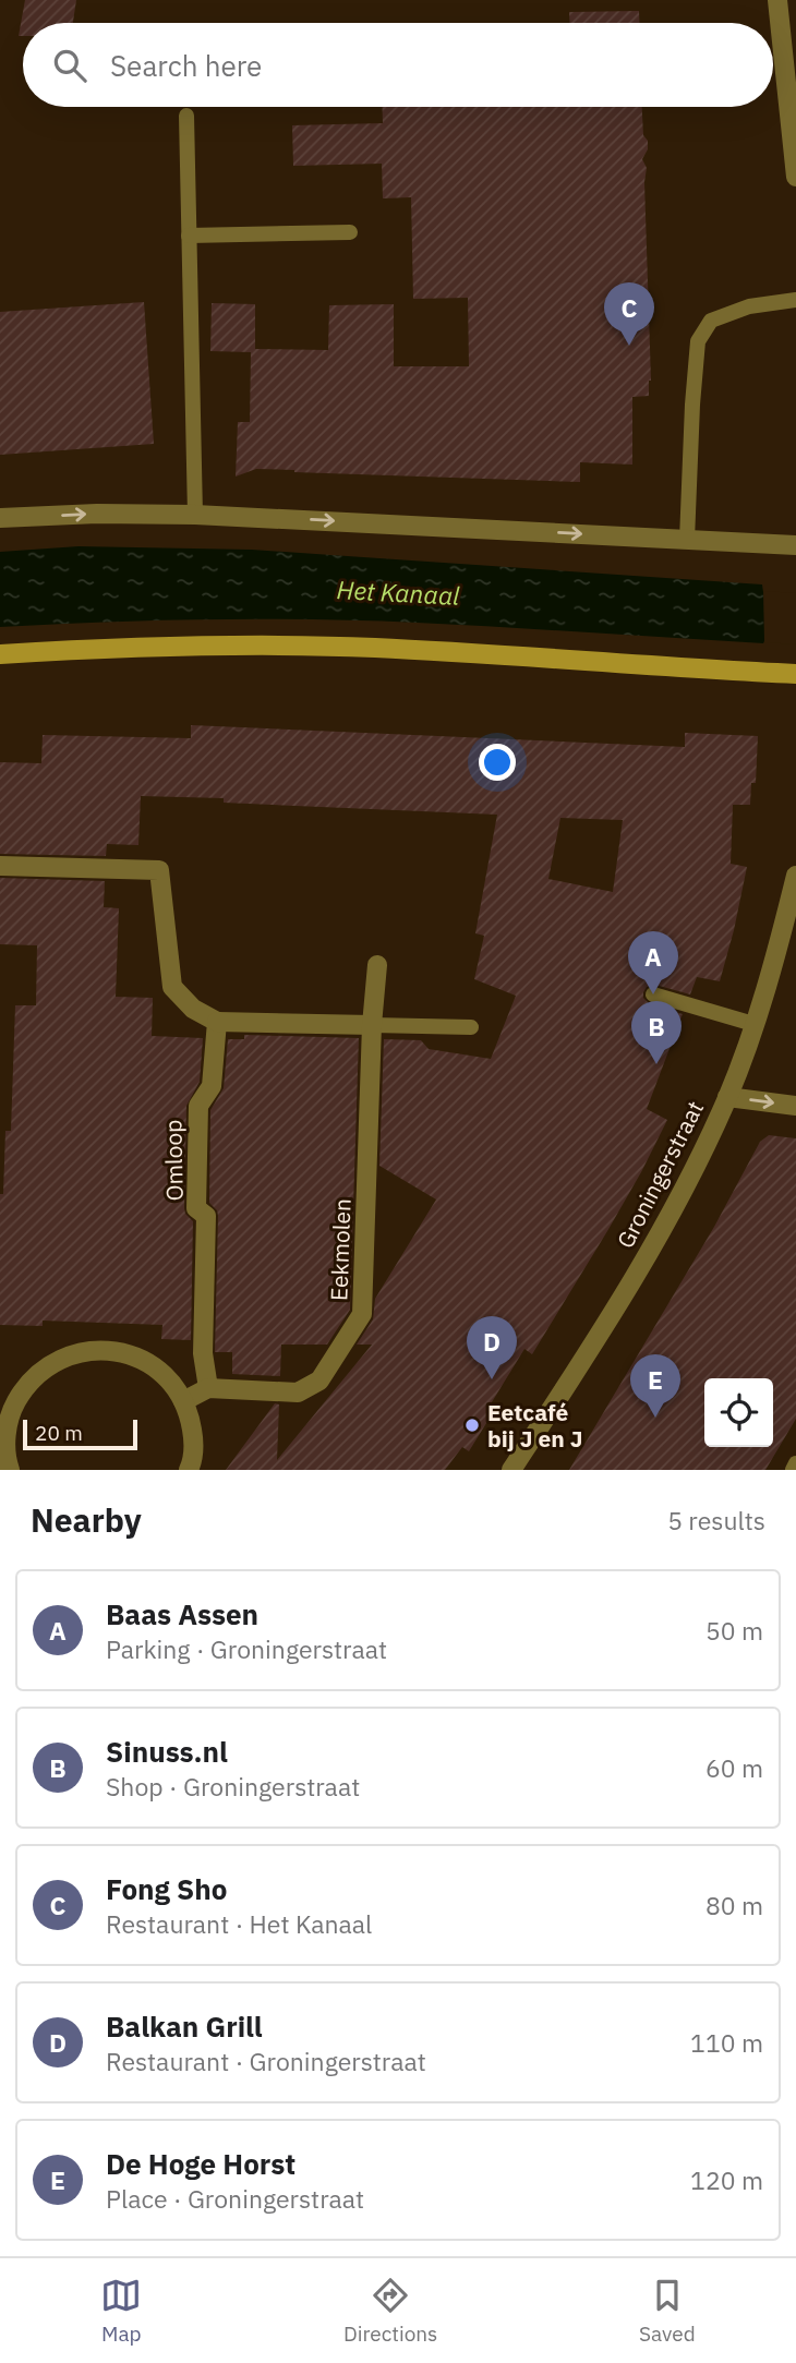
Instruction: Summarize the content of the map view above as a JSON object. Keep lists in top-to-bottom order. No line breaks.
{"streets":{"street":["Omloop","Groningerstraat","Eekmolen"]},"crossings":[["Omloop","Eekmolen"]],"water":["Het Kanaal"],"places":["Eetcafé bij J en J"],"scale_bar":"20 m","page":{"search":"Search here","pins":["C","A","B","D","E"],"scale":"20 m","heading":["Nearby","5 results"],"list":[{"mark":"A","name":"Baas Assen","note":"Parking · Groningerstraat","value":"50 m"},{"mark":"B","name":"Sinuss.nl","note":"Shop · Groningerstraat","value":"60 m"},{"mark":"C","name":"Fong Sho","note":"Restaurant · Het Kanaal","value":"80 m"},{"mark":"D","name":"Balkan Grill","note":"Restaurant · Groningerstraat","value":"110 m"},{"mark":"E","name":"De Hoge Horst","note":"Place · Groningerstraat","value":"120 m"}],"nav":["Map","Directions","Saved"]}}
